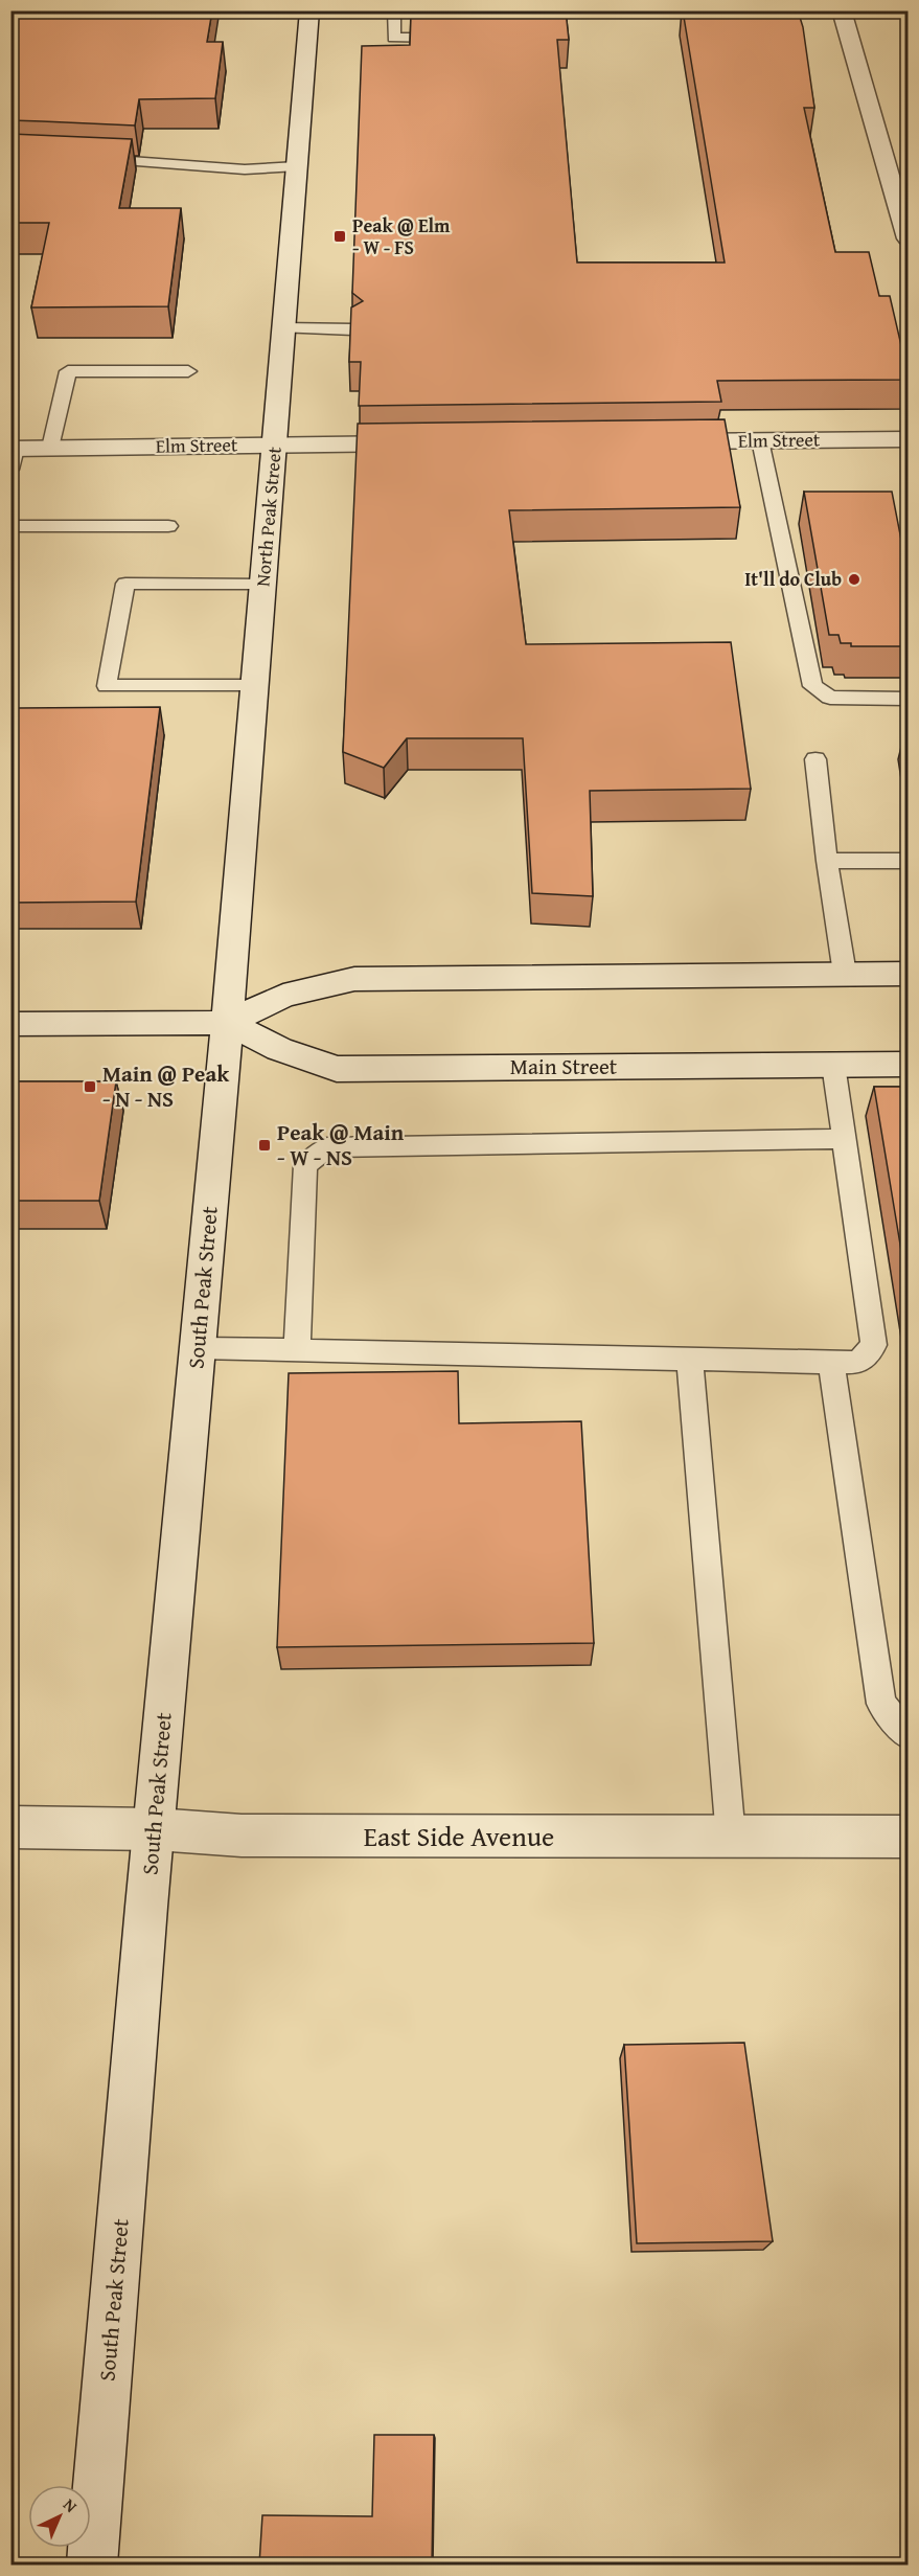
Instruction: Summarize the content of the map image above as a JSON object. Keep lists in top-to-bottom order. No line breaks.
{"streets":{"main road":["Elm Street","North Peak Street","Main Street","South Peak Street","East Side Avenue"]},"crossings":[["Elm Street","North Peak Street"],["North Peak Street","Main Street"],["North Peak Street","South Peak Street"],["Main Street","South Peak Street"],["South Peak Street","East Side Avenue"]],"places":{"transit":["Peak @ Elm - W - FS","Main @ Peak - N - NS","Peak @ Main - W - NS"],"other":["It'll do Club"]},"north":"top right"}
